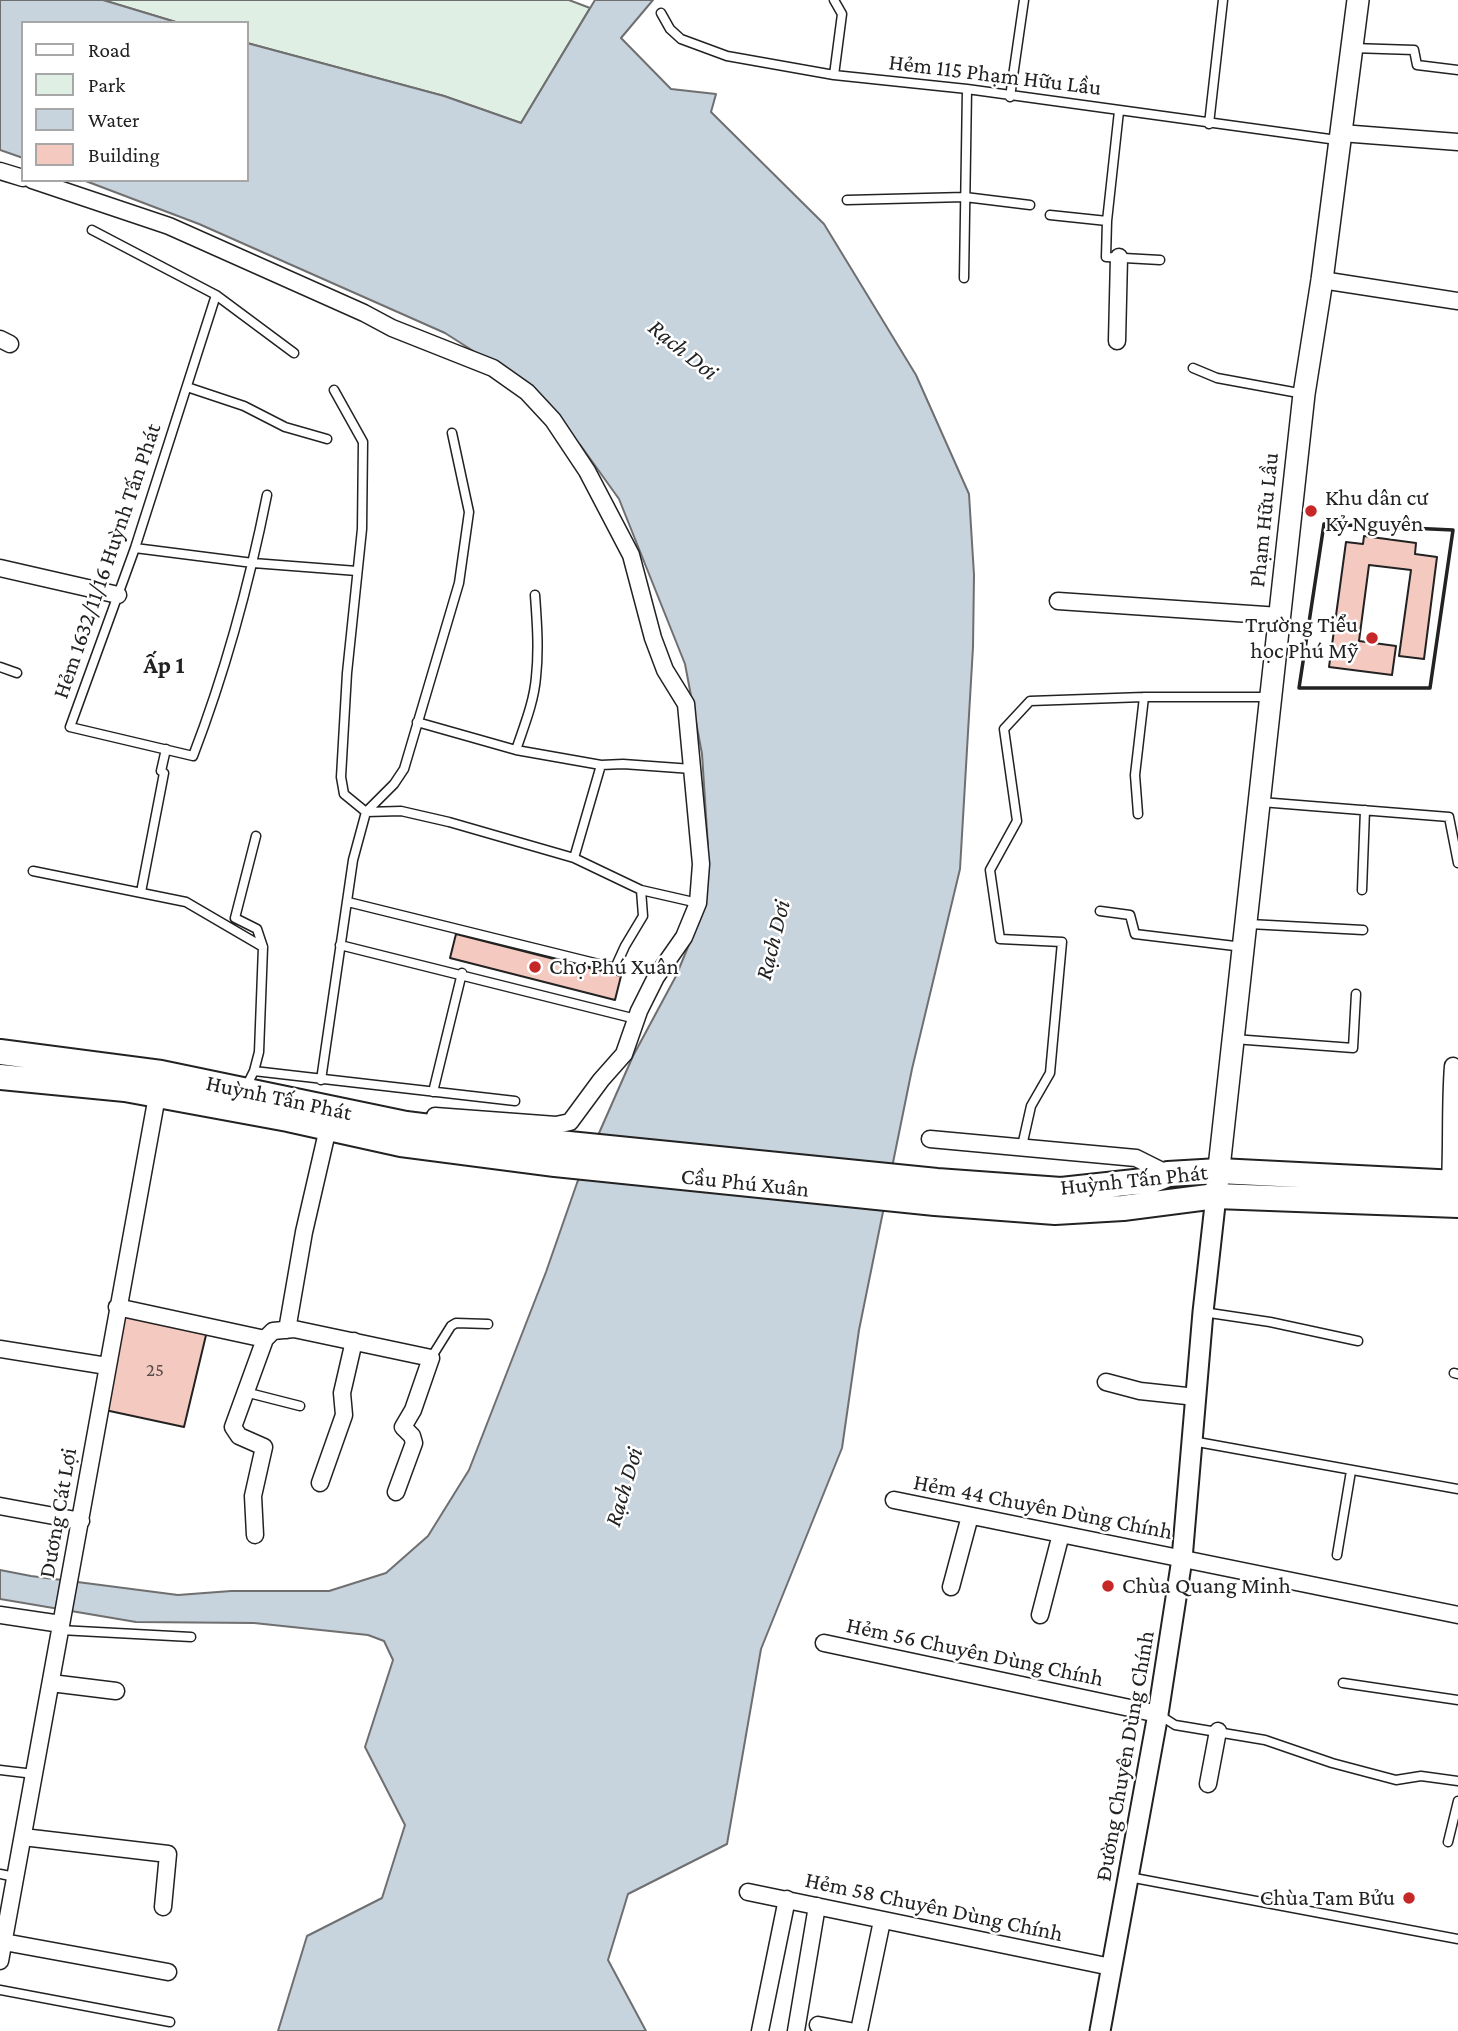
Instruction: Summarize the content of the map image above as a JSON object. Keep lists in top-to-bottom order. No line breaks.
{"streets":{"main road":["Phạm Hữu Lầu","Huỳnh Tấn Phát","Cầu Phú Xuân"],"street":["Hẻm 44 Chuyên Dùng Chính","Dương Cát Lợi","Hẻm 56 Chuyên Dùng Chính","Đường Chuyên Dùng Chính","Hẻm 58 Chuyên Dùng Chính"],"lane":["Hẻm 115 Phạm Hữu Lầu","Hẻm 1632/11/16 Huỳnh Tấn Phát"]},"crossings":[["Hẻm 115 Phạm Hữu Lầu","Phạm Hữu Lầu"],["Phạm Hữu Lầu","Huỳnh Tấn Phát"],["Phạm Hữu Lầu","Đường Chuyên Dùng Chính"],["Huỳnh Tấn Phát","Cầu Phú Xuân"],["Huỳnh Tấn Phát","Dương Cát Lợi"],["Huỳnh Tấn Phát","Đường Chuyên Dùng Chính"],["Hẻm 44 Chuyên Dùng Chính","Đường Chuyên Dùng Chính"],["Hẻm 56 Chuyên Dùng Chính","Đường Chuyên Dùng Chính"],["Đường Chuyên Dùng Chính","Hẻm 58 Chuyên Dùng Chính"]],"districts":["Ấp 1"],"water":["Rạch Dơi"],"places":["Khu dân cư Kỷ Nguyên","Trường Tiểu học Phú Mỹ","Chợ Phú Xuân","Chùa Quang Minh","Chùa Tam Bửu"],"house_numbers":["25"],"legend":["Road","Park","Water","Building"]}
